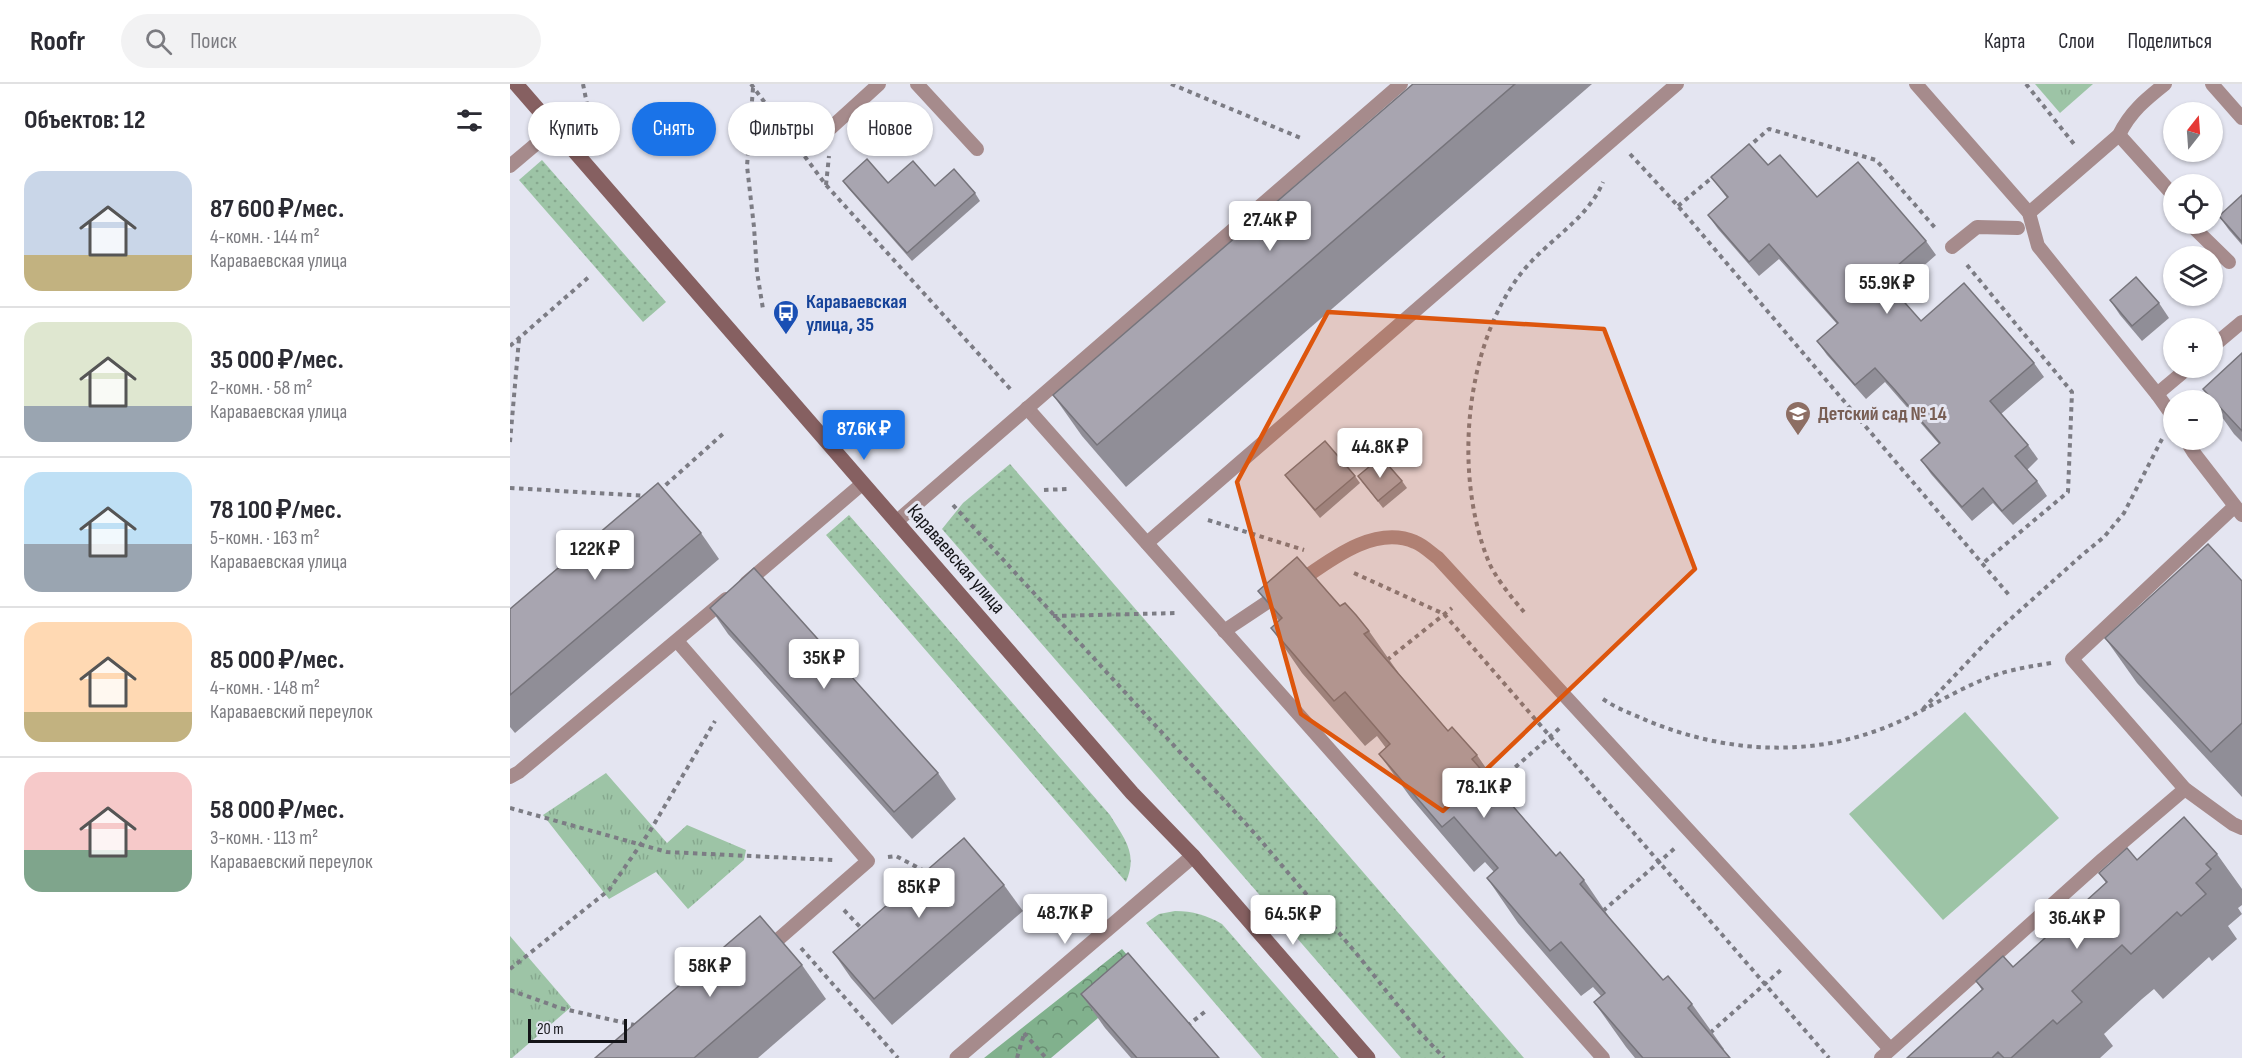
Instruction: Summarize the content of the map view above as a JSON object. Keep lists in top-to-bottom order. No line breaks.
{"streets":{"street":["Караваевская улица"]},"places":{"bus stop":["Караваевская улица, 35"],"school or university":["Детский сад № 14"]},"scale_bar":"20 m","north":"top","page":{"header":"Roofr","search":"Поиск","nav":["Карта","Слои","Поделиться"],"heading":"Объектов: 12","map_buttons":["+","−"],"chip":["Купить","Снять","Фильтры","Новое"],"list":[{"name":"87 600 ₽/мес.","note":"4-комн. · 144 m² · Караваевская улица"},{"name":"35 000 ₽/мес.","note":"2-комн. · 58 m² · Караваевская улица"},{"name":"78 100 ₽/мес.","note":"5-комн. · 163 m² · Караваевская улица"},{"name":"85 000 ₽/мес.","note":"4-комн. · 148 m² · Караваевский переулок"},{"name":"58 000 ₽/мес.","note":"3-комн. · 113 m² · Караваевский переулок"}],"price":["27.4K ₽","55.9K ₽","87.6K ₽","44.8K ₽","122K ₽","35K ₽","78.1K ₽","85K ₽","48.7K ₽","64.5K ₽","36.4K ₽","58K ₽"],"scale":"20 m"}}
